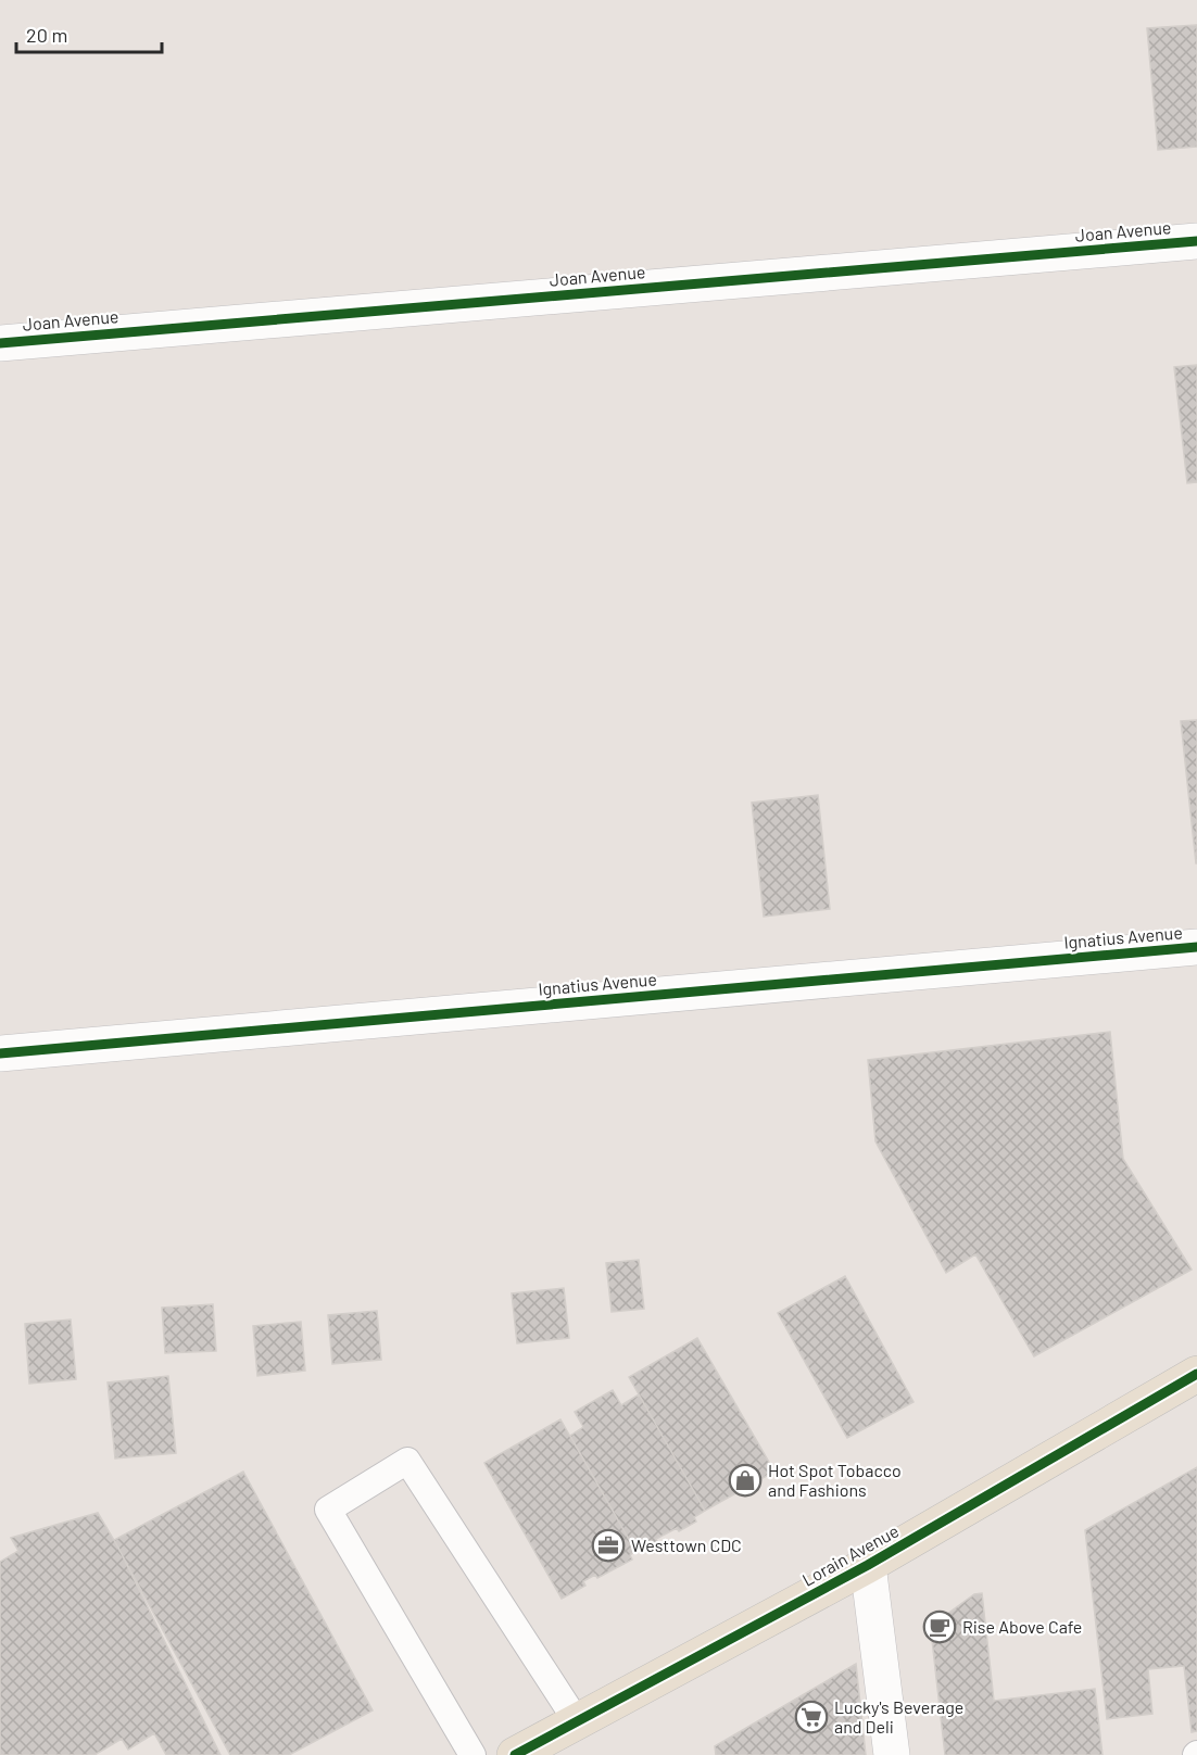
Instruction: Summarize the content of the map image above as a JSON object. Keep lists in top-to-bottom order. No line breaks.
{"streets":{"main road":["Lorain Avenue"],"street":["Joan Avenue","Ignatius Avenue"]},"places":{"shop":["Hot Spot Tobacco and Fashions"],"office":["Westtown CDC"],"cafe":["Rise Above Cafe"],"supermarket":["Lucky's Beverage and Deli"]},"scale_bar":"20 m"}
